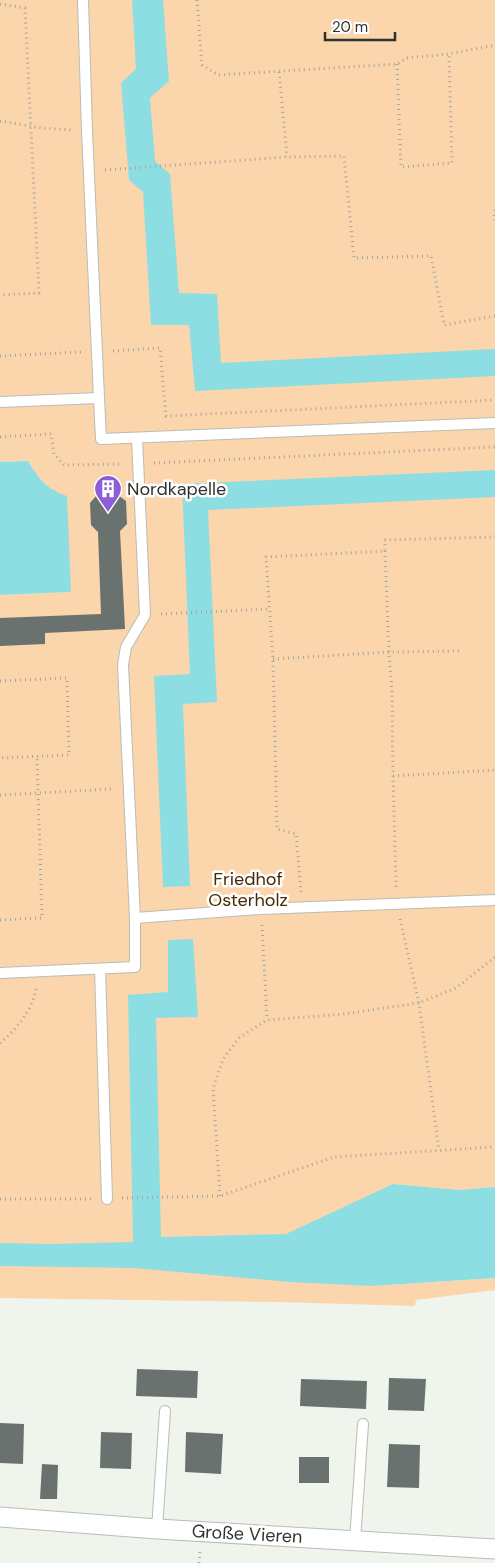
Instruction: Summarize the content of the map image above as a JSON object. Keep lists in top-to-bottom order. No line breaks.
{"streets":{"street":["Große Vieren"]},"parks":["Friedhof Osterholz"],"places":{"building":["Nordkapelle"]},"scale_bar":"20 m"}
